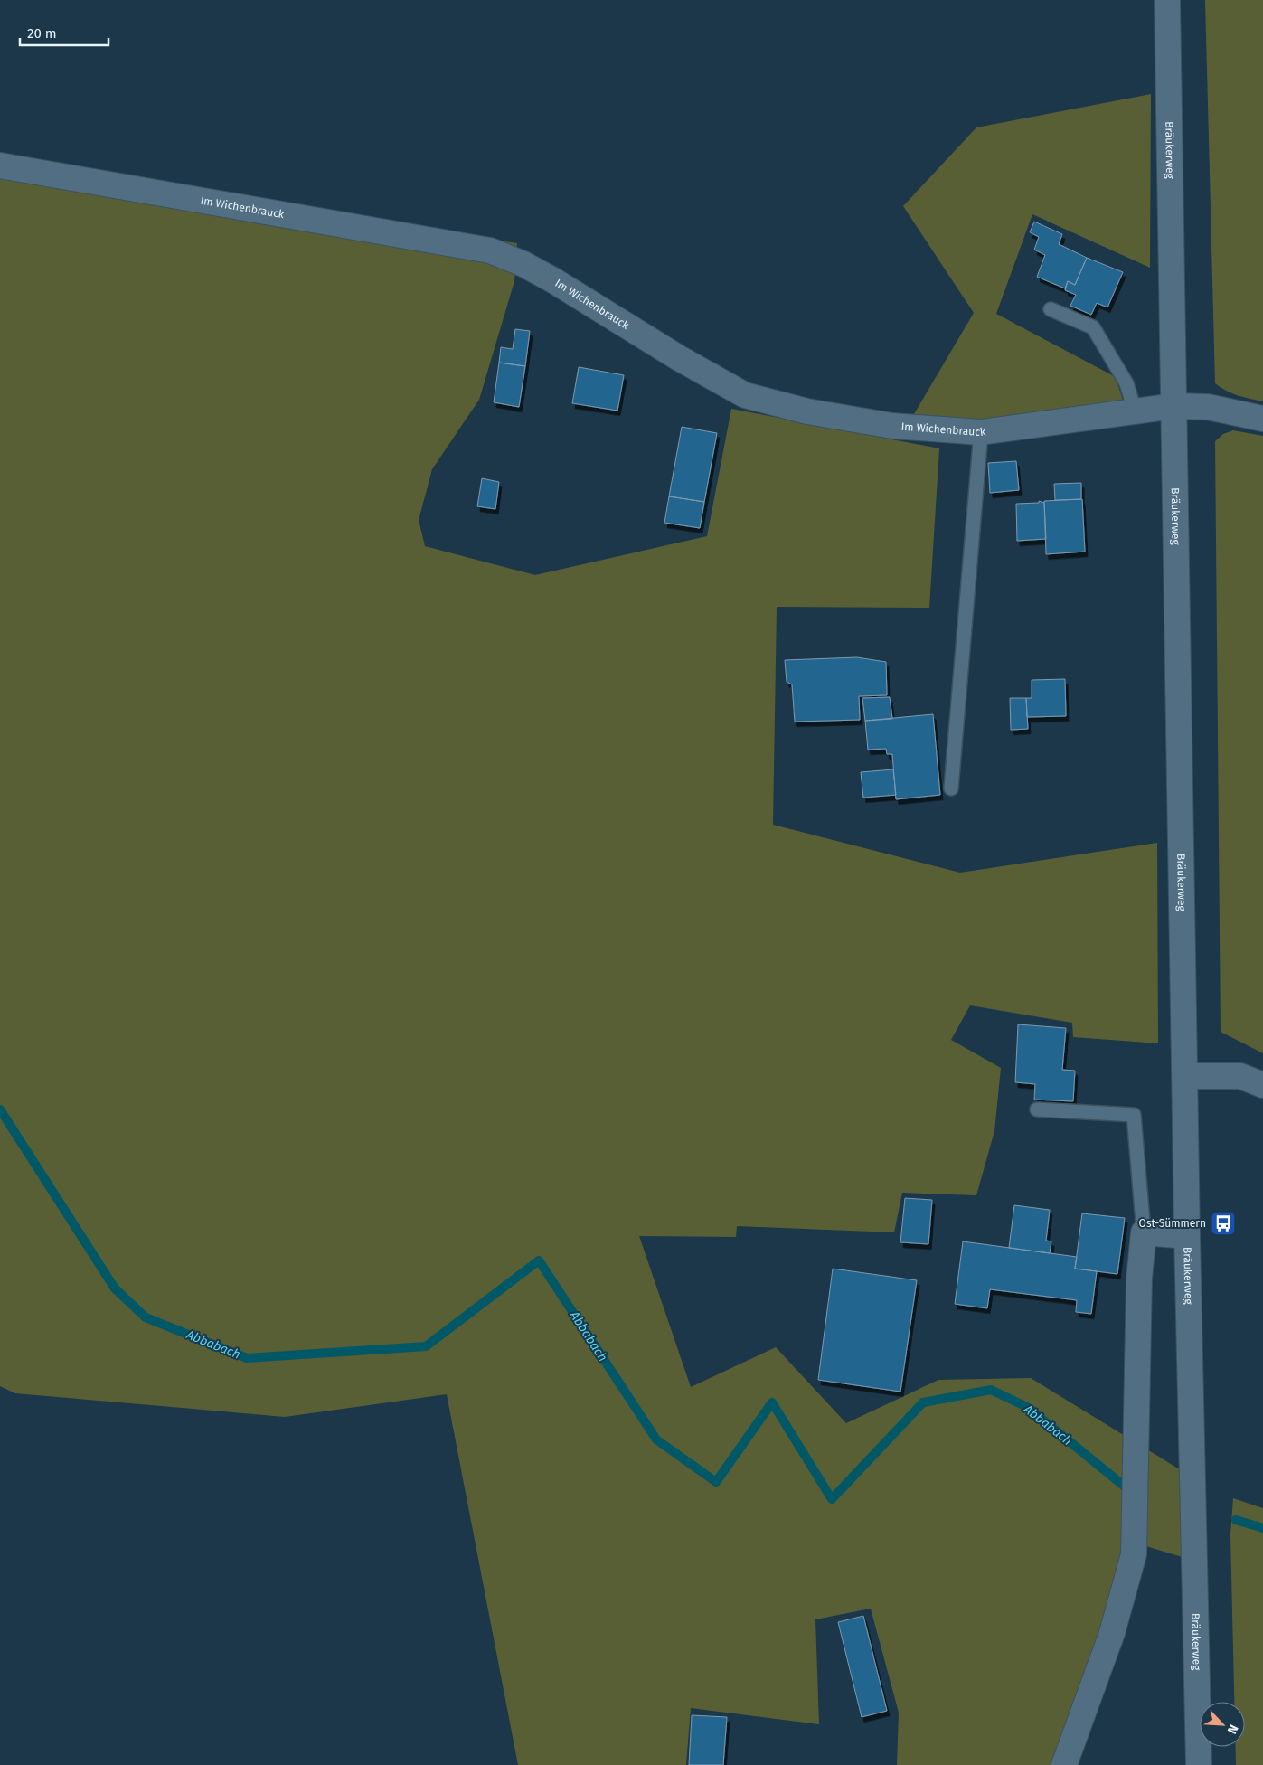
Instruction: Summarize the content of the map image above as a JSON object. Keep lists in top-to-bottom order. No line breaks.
{"streets":{"street":["Bräukerweg","Im Wichenbrauck"]},"crossings":[["Bräukerweg","Im Wichenbrauck"]],"water":["Abbabach"],"places":{"bus stop":["Ost-Sümmern"]},"scale_bar":"20 m","north":"bottom right"}
